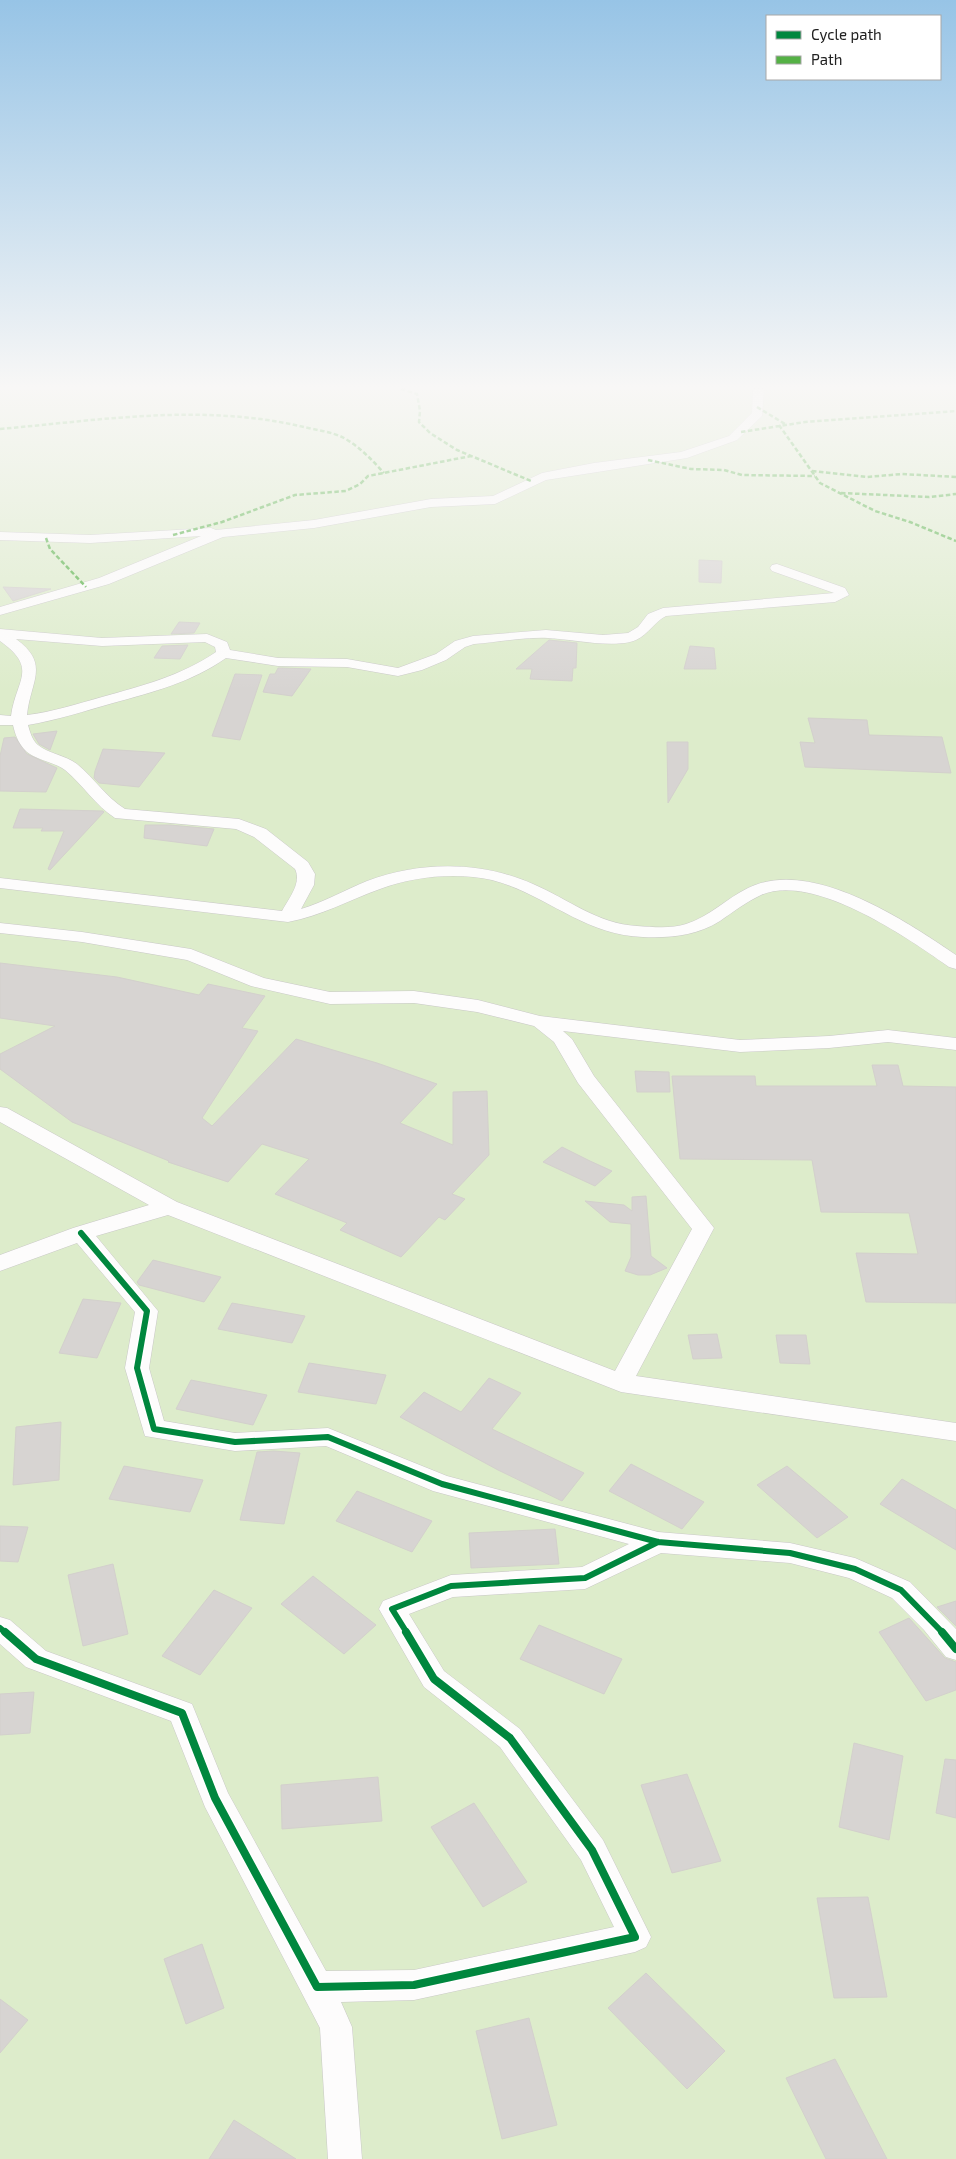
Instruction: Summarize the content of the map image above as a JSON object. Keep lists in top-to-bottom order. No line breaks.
{"legend":["Cycle path","Path"]}
